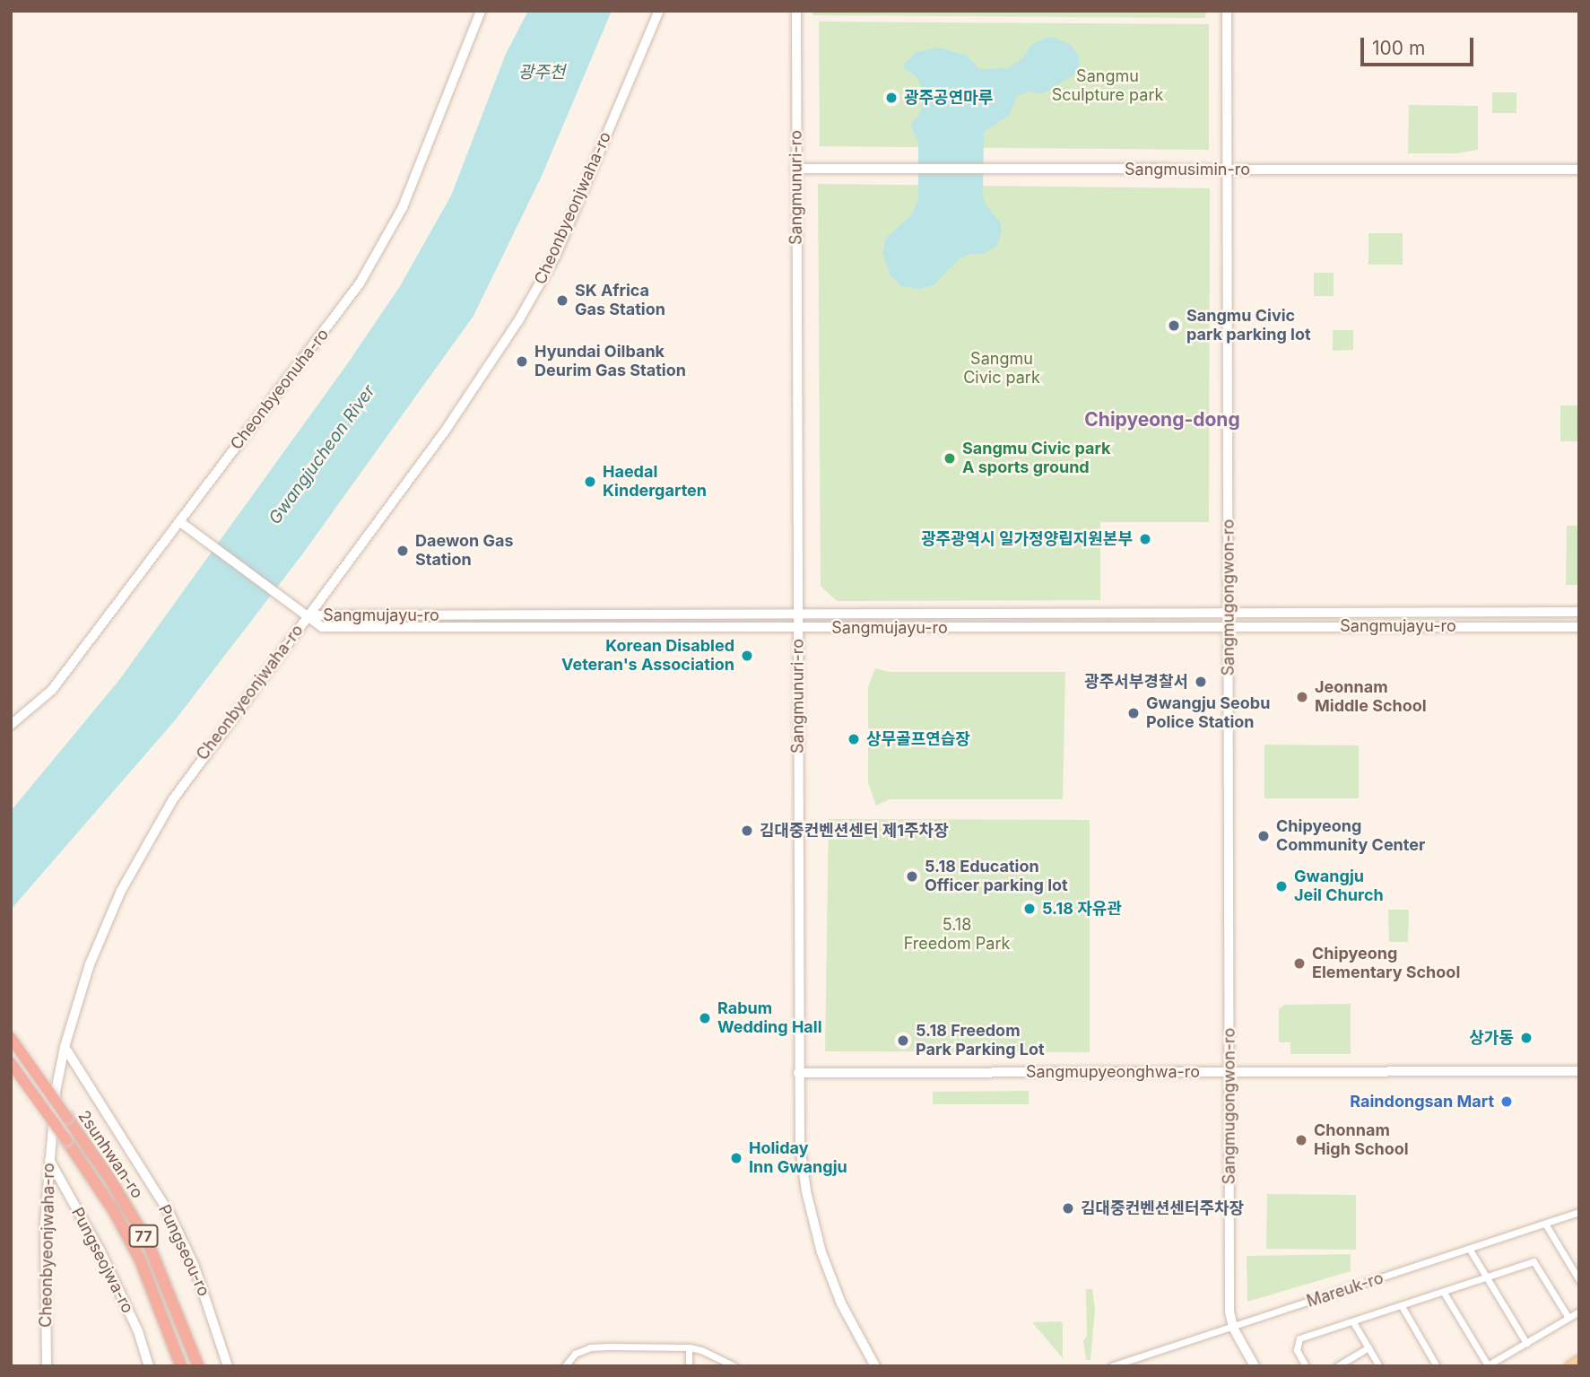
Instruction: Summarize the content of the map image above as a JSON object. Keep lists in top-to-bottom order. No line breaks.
{"streets":{"highway":["2sunhwan-ro","77"],"street":["Sangmusimin-ro","Sangmunuri-ro","Cheonbyeonjwaha-ro","Cheonbyeonuha-ro","Sangmugongwon-ro","Sangmujayu-ro","Sangmupyeonghwa-ro","Pungseou-ro","Pungseojwa-ro","Mareuk-ro"]},"crossings":[["Sangmusimin-ro","Sangmunuri-ro"],["Sangmusimin-ro","Sangmugongwon-ro"],["Sangmunuri-ro","Sangmujayu-ro"],["Sangmunuri-ro","Sangmupyeonghwa-ro"],["Cheonbyeonjwaha-ro","Sangmujayu-ro"],["Cheonbyeonjwaha-ro","Pungseou-ro"],["Cheonbyeonjwaha-ro","Pungseojwa-ro"],["Sangmugongwon-ro","Sangmujayu-ro"],["Sangmugongwon-ro","Sangmupyeonghwa-ro"],["Sangmugongwon-ro","Mareuk-ro"]],"districts":["Chipyeong-dong"],"water":["광주천","Gwangjucheon River"],"parks":["Sangmu Sculpture park","Sangmu Civic park","5.18 Freedom Park"],"places":["광주공연마루","SK Africa Gas Station","Sangmu Civic park parking lot","Hyundai Oilbank Deurim Gas Station","Sangmu Civic park A sports ground","Haedal Kindergarten","광주광역시 일가정양립지원본부","Daewon Gas Station","Korean Disabled Veteran's Association","광주서부경찰서","Jeonnam Middle School","Gwangju Seobu Police Station","상무골프연습장","김대중컨벤션센터 제1주차장","Chipyeong Community Center","5.18 Education Officer parking lot","Gwangju Jeil Church","5.18 자유관","Chipyeong Elementary School","Rabum Wedding Hall","상가동","5.18 Freedom Park Parking Lot","Raindongsan Mart","Chonnam High School","Holiday Inn Gwangju","김대중컨벤션센터주차장"],"scale_bar":"100 m"}
